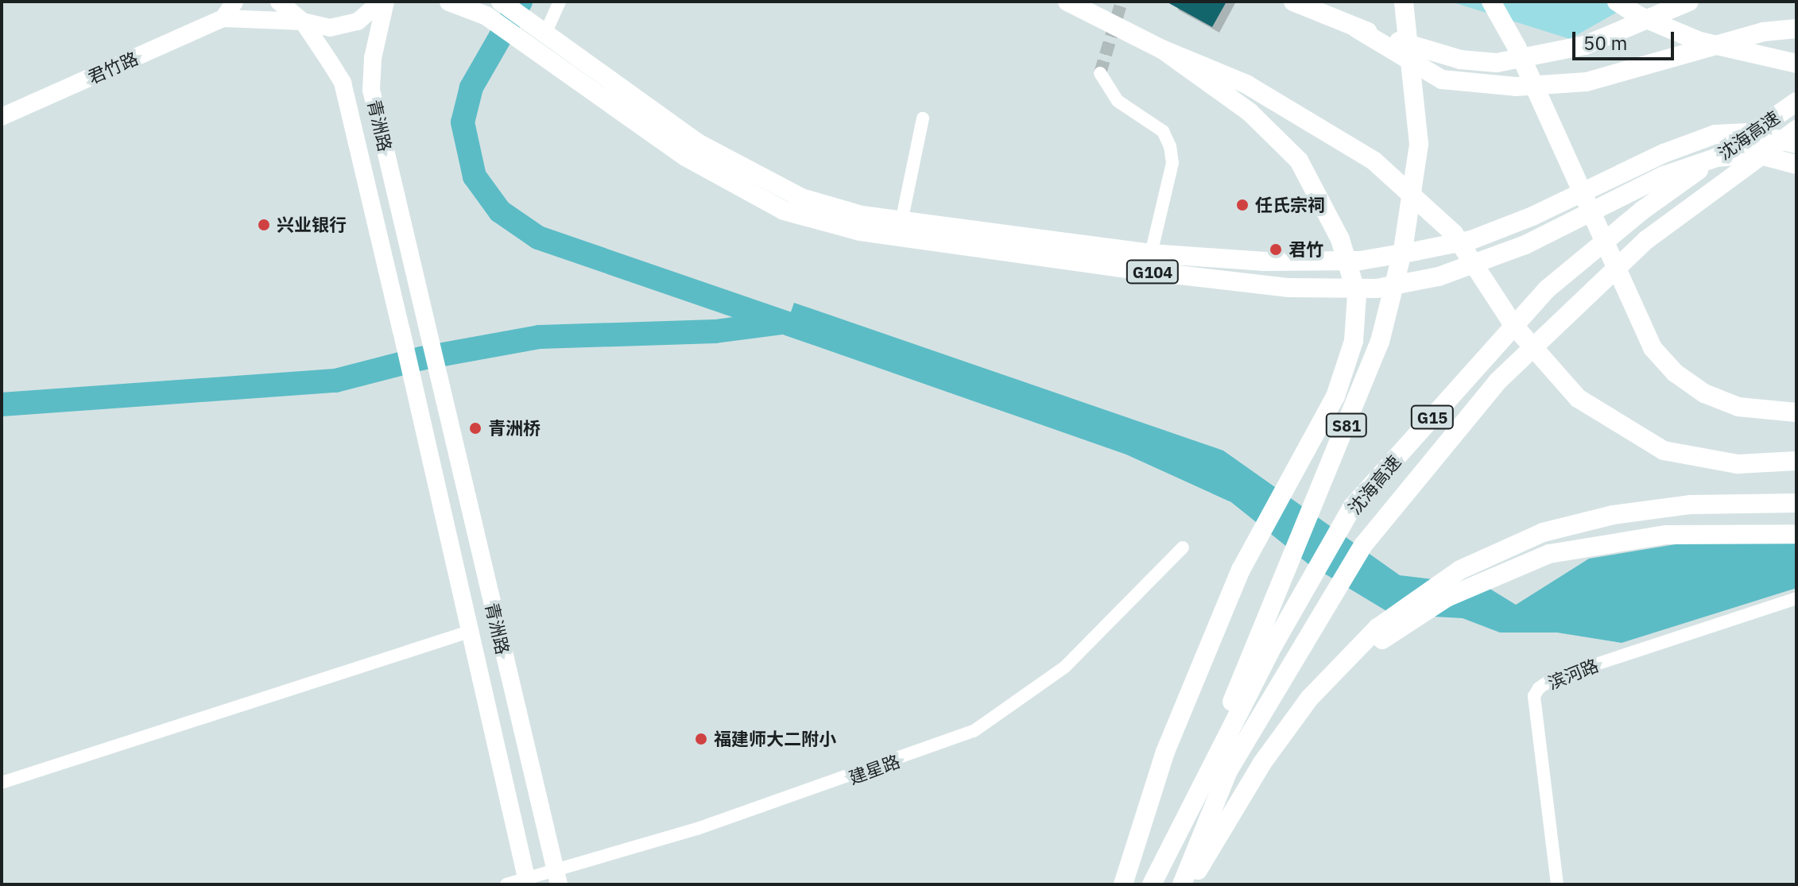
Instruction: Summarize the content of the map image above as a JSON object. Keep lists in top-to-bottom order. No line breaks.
{"streets":{"highway":["沈海高速","G104","G15","S81"],"main road":["君竹路","青洲路"],"street":["滨河路","建星路"]},"crossings":[["君竹路","青洲路"],["青洲路","建星路"],["沈海高速","S81"]],"places":["任氏宗祠","兴业银行","君竹","青洲桥","福建师大二附小"],"scale_bar":"50 m"}
